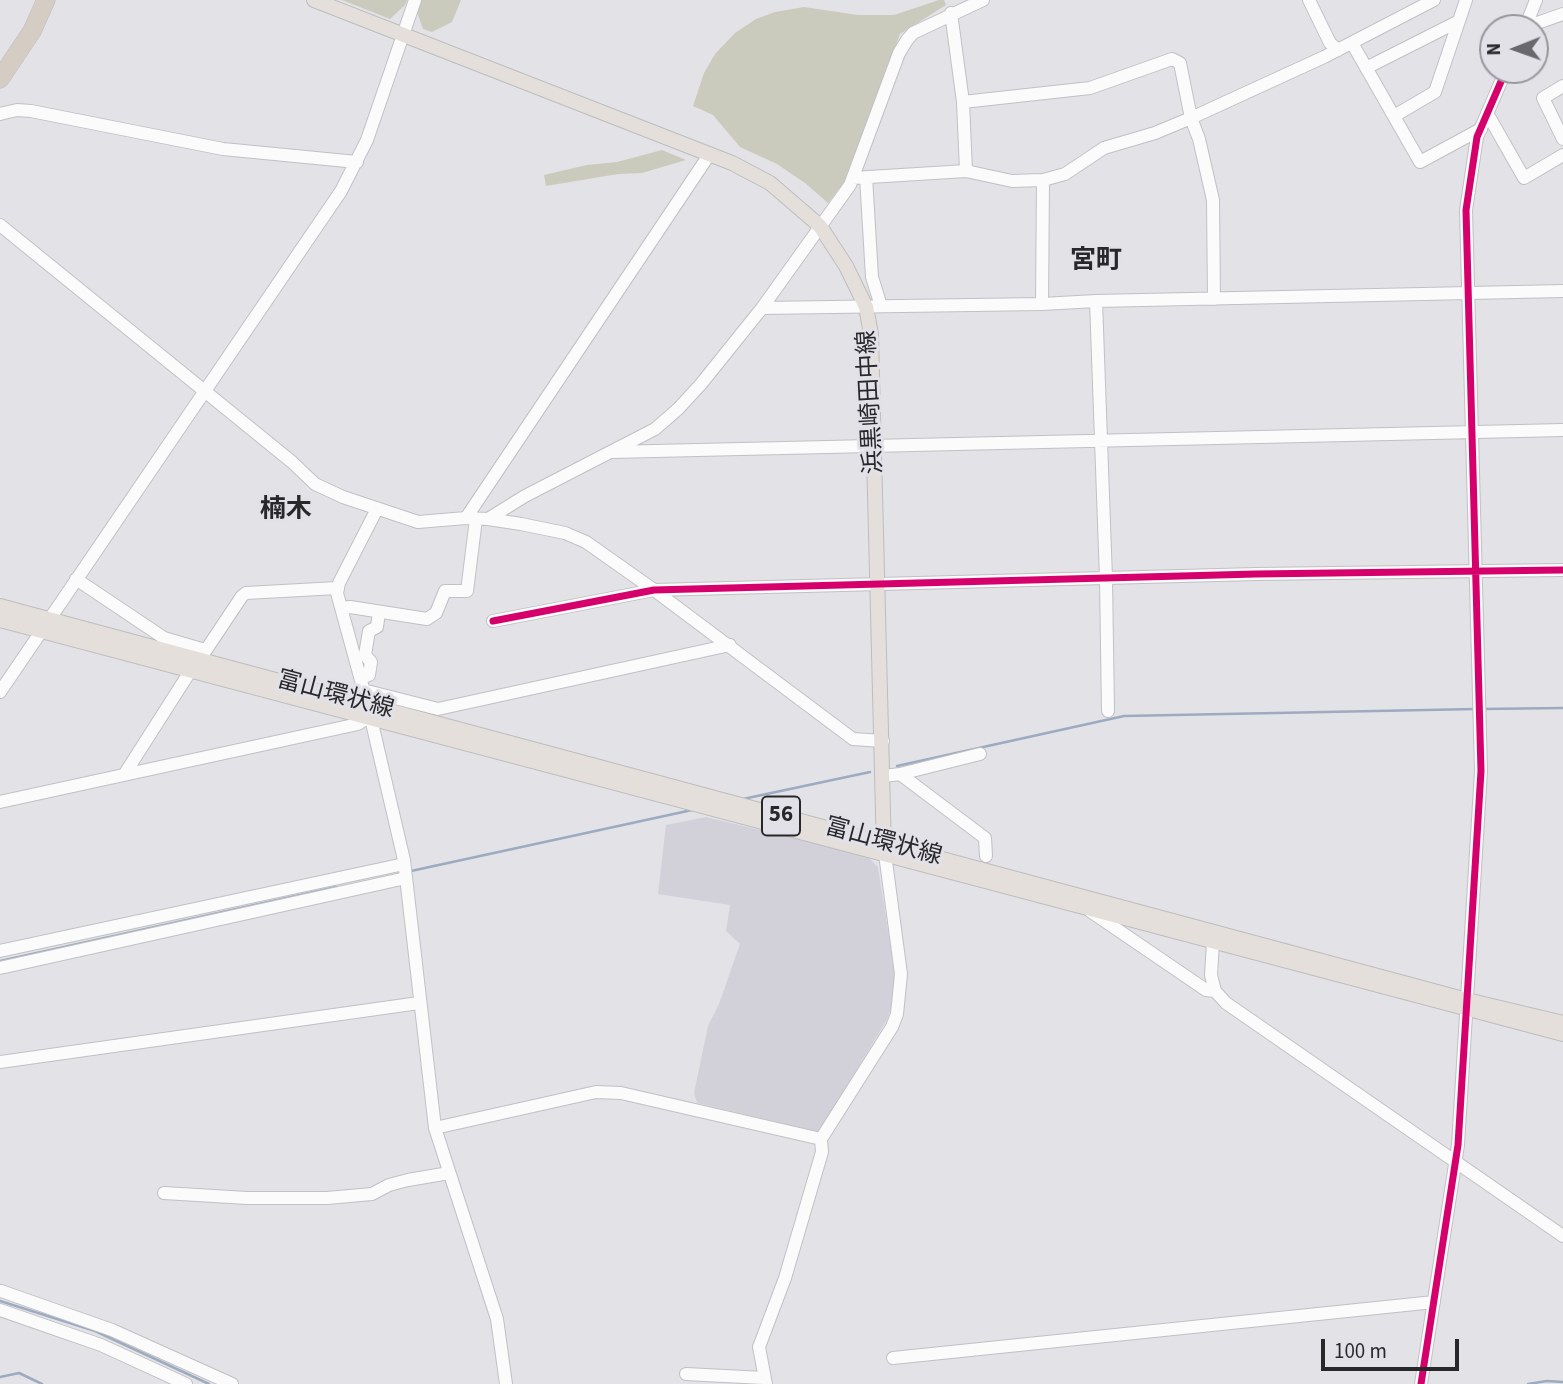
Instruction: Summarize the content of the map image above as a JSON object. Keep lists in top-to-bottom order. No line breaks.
{"streets":{"main road":["浜黒崎田中線","富山環状線","56"]},"crossings":[["浜黒崎田中線","富山環状線"]],"districts":["宮町","楠木"],"scale_bar":"100 m","north":"left"}
